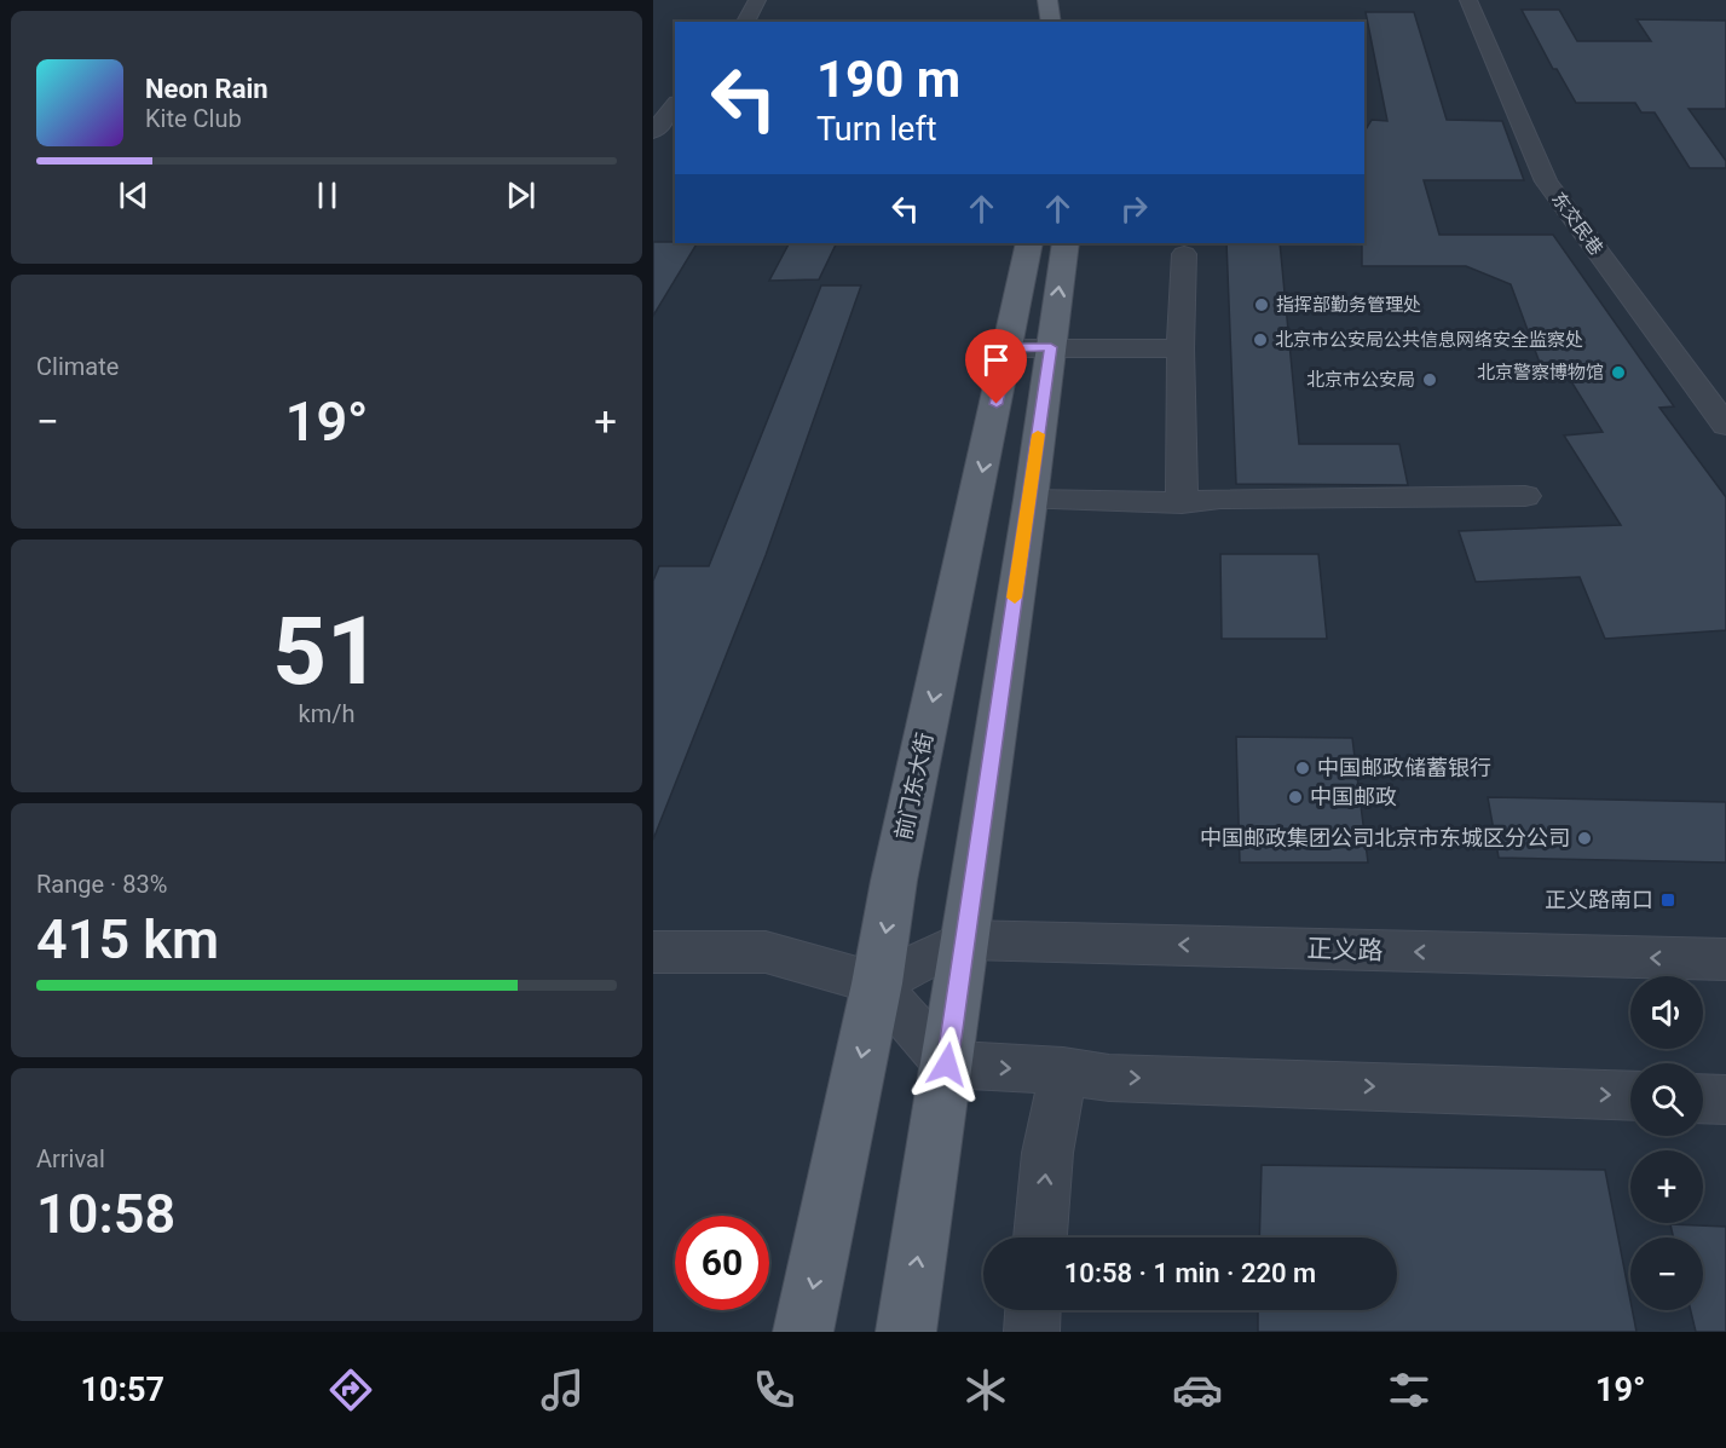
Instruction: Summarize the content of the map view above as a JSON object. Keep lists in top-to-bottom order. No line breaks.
{"streets":{"main road":["前门东大街"],"street":["东交民巷","正义路"]},"places":{"other":["指挥部勤务管理处","北京市公安局公共信息网络安全监察处","北京警察博物馆","北京市公安局","中国邮政储蓄银行","中国邮政","中国邮政集团公司北京市东城区分公司"],"transit":["正义路南口"]},"page":{"turn":["190 m","Turn left"],"song":["Neon Rain","Kite Club"],"tile":["Climate",["51","km/h"],["Range · 83%","415 km"],["Arrival","10:58"]],"heat":["−","19°","+"],"map_buttons":["+","−"],"limit":"60","trip":"10:58 · 1 min · 220 m","tabs":["10:57","19°"]}}
